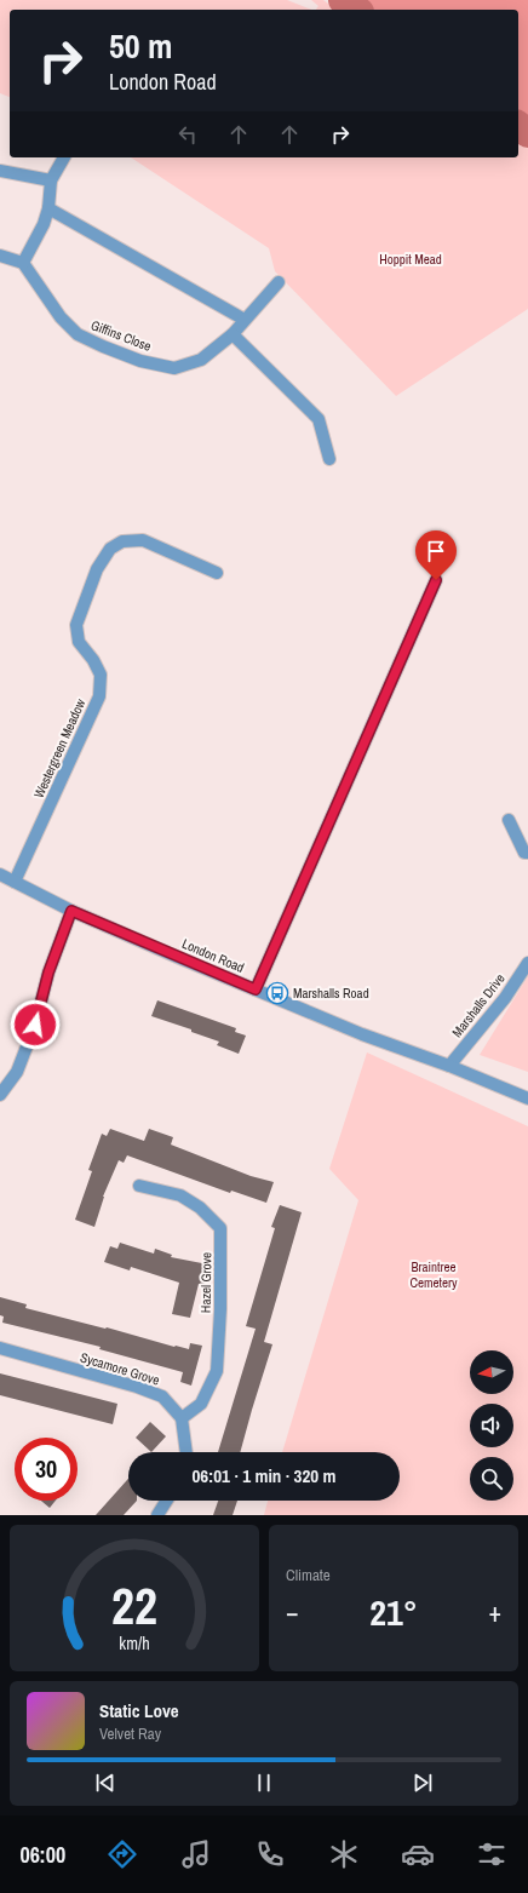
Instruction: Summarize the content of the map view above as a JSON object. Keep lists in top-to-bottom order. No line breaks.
{"streets":{"street":["Giffins Close","Westergreen Meadow","London Road","Marshalls Drive","Hazel Grove","Sycamore Grove"]},"crossings":[["Westergreen Meadow","London Road"],["London Road","Marshalls Drive"],["Hazel Grove","Sycamore Grove"]],"parks":["Hoppit Mead","Braintree Cemetery"],"places":{"bus stop":["Marshalls Road"]},"north":"left","page":{"turn":["50 m","London Road"],"limit":"30","trip":"06:01 · 1 min · 320 m","tile":"Climate","heat":["−","21°","+"],"song":["Static Love","Velvet Ray"],"tabs":"06:00","gauge":["22","km/h"]}}
